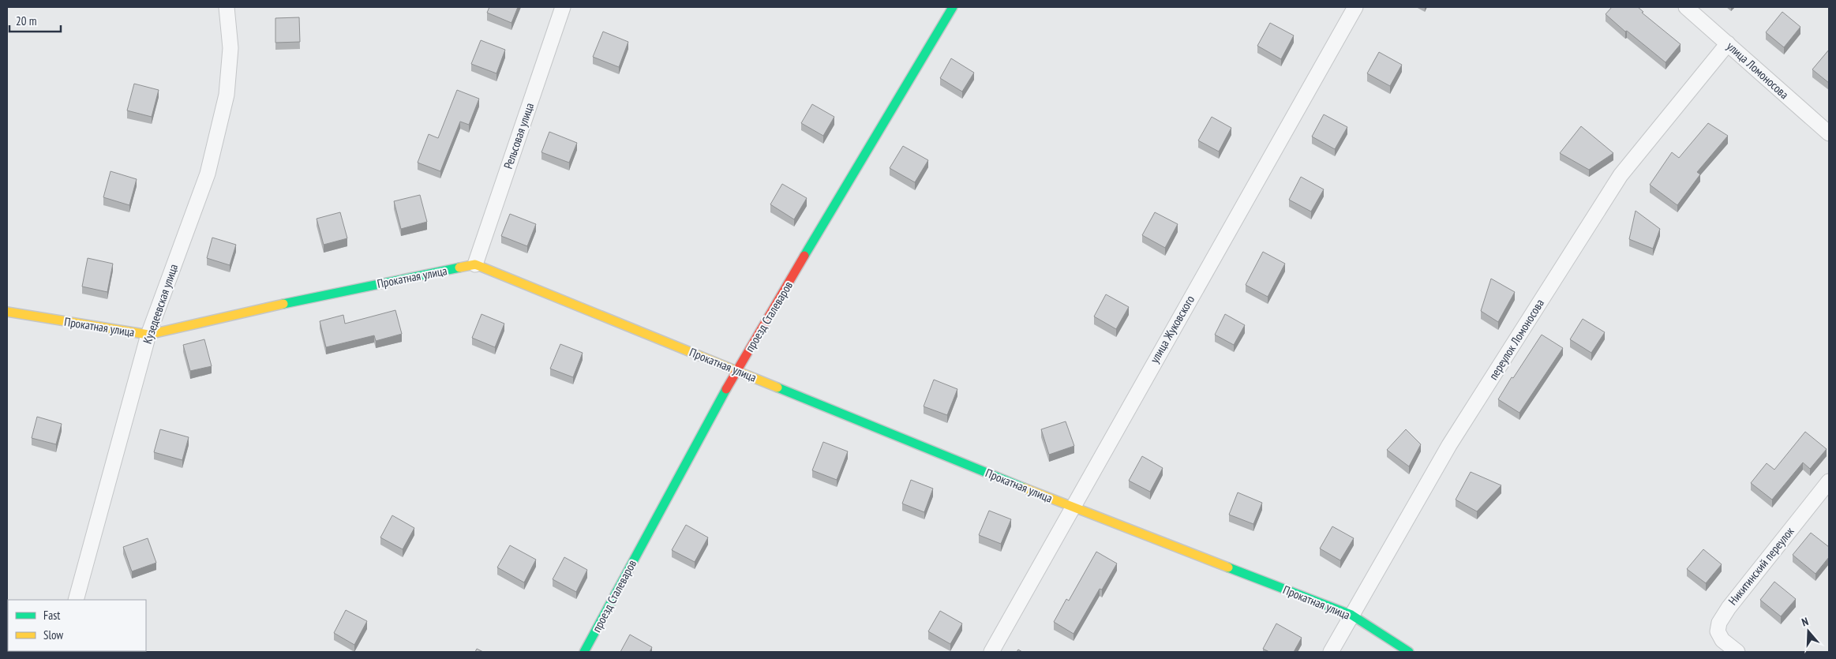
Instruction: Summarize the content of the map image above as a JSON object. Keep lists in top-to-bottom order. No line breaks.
{"streets":{"street":["улица Ломоносова","Рельсовая улица","Прокатная улица","Кузедеевская улица","проезд Сталеваров","улица Жуковского","переулок Ломоносова","Никитинский переулок"]},"crossings":[["улица Ломоносова","переулок Ломоносова"],["Рельсовая улица","Прокатная улица"],["Прокатная улица","Кузедеевская улица"],["Прокатная улица","проезд Сталеваров"],["Прокатная улица","улица Жуковского"],["Прокатная улица","переулок Ломоносова"]],"legend":["Fast","Slow"],"scale_bar":"20 m","north":"top"}
